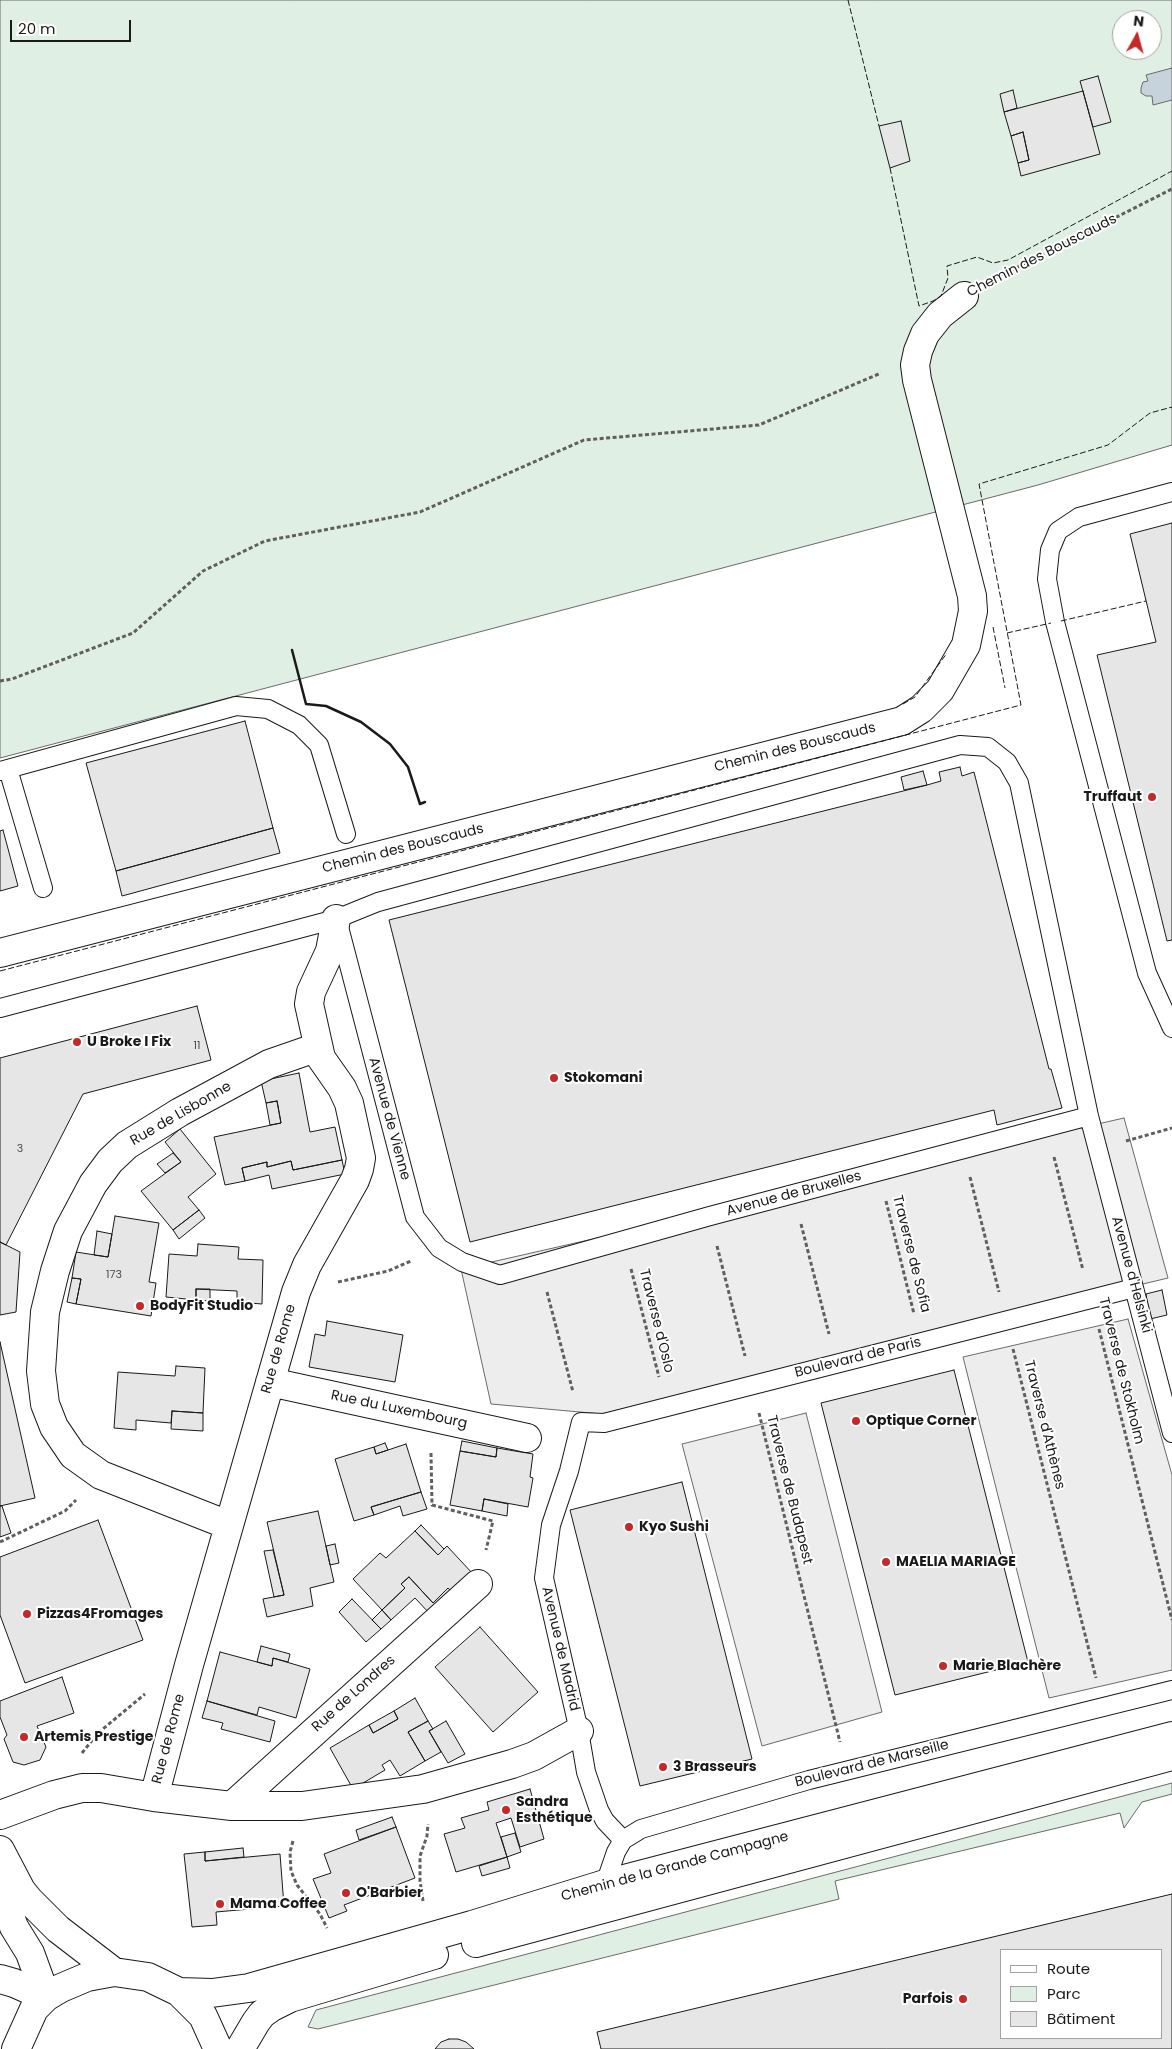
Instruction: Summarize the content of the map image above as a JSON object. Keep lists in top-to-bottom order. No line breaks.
{"streets":{"street":["Chemin des Bouscauds","Rue de Lisbonne","Rue de Rome","Rue du Luxembourg","Rue de Londres","Chemin de la Grande Campagne"],"lane":["Avenue de Vienne","Avenue de Bruxelles","Avenue d'Helsinki","Boulevard de Paris","Avenue de Madrid","Boulevard de Marseille"],"path":["Traverse de Sofia","Traverse d'Oslo","Traverse de Stokholm","Traverse d'Athènes","Traverse de Budapest"]},"crossings":[["Rue de Lisbonne","Rue de Rome"],["Avenue de Vienne","Avenue de Bruxelles"],["Avenue de Vienne","Avenue d'Helsinki"],["Avenue de Vienne","Rue de Rome"],["Avenue de Bruxelles","Traverse de Sofia"],["Avenue de Bruxelles","Avenue d'Helsinki"],["Avenue de Bruxelles","Traverse d'Oslo"],["Avenue de Bruxelles","Traverse de Stokholm"],["Avenue de Bruxelles","Traverse d'Athènes"],["Avenue de Bruxelles","Traverse de Budapest"],["Traverse de Sofia","Boulevard de Paris"],["Avenue d'Helsinki","Rue de Rome"],["Avenue d'Helsinki","Boulevard de Paris"],["Traverse d'Oslo","Boulevard de Paris"],["Rue de Rome","Rue du Luxembourg"],["Boulevard de Paris","Traverse de Stokholm"],["Boulevard de Paris","Traverse d'Athènes"],["Boulevard de Paris","Traverse de Budapest"],["Boulevard de Paris","Avenue de Madrid"],["Traverse d'Athènes","Boulevard de Marseille"],["Traverse de Budapest","Boulevard de Marseille"],["Avenue de Madrid","Boulevard de Marseille"]],"places":["Truffaut","U Broke I Fix","Stokomani","BodyFit Studio","Optique Corner","Kyo Sushi","MAELIA MARIAGE","Pizzas4Fromages","Marie Blachère","Artemis Prestige","3 Brasseurs","Sandra Esthétique","O'Barbier","Mama Coffee","Parfois"],"house_numbers":["11","3","173"],"legend":["Route","Parc","Bâtiment"],"scale_bar":"20 m","north":"top"}
